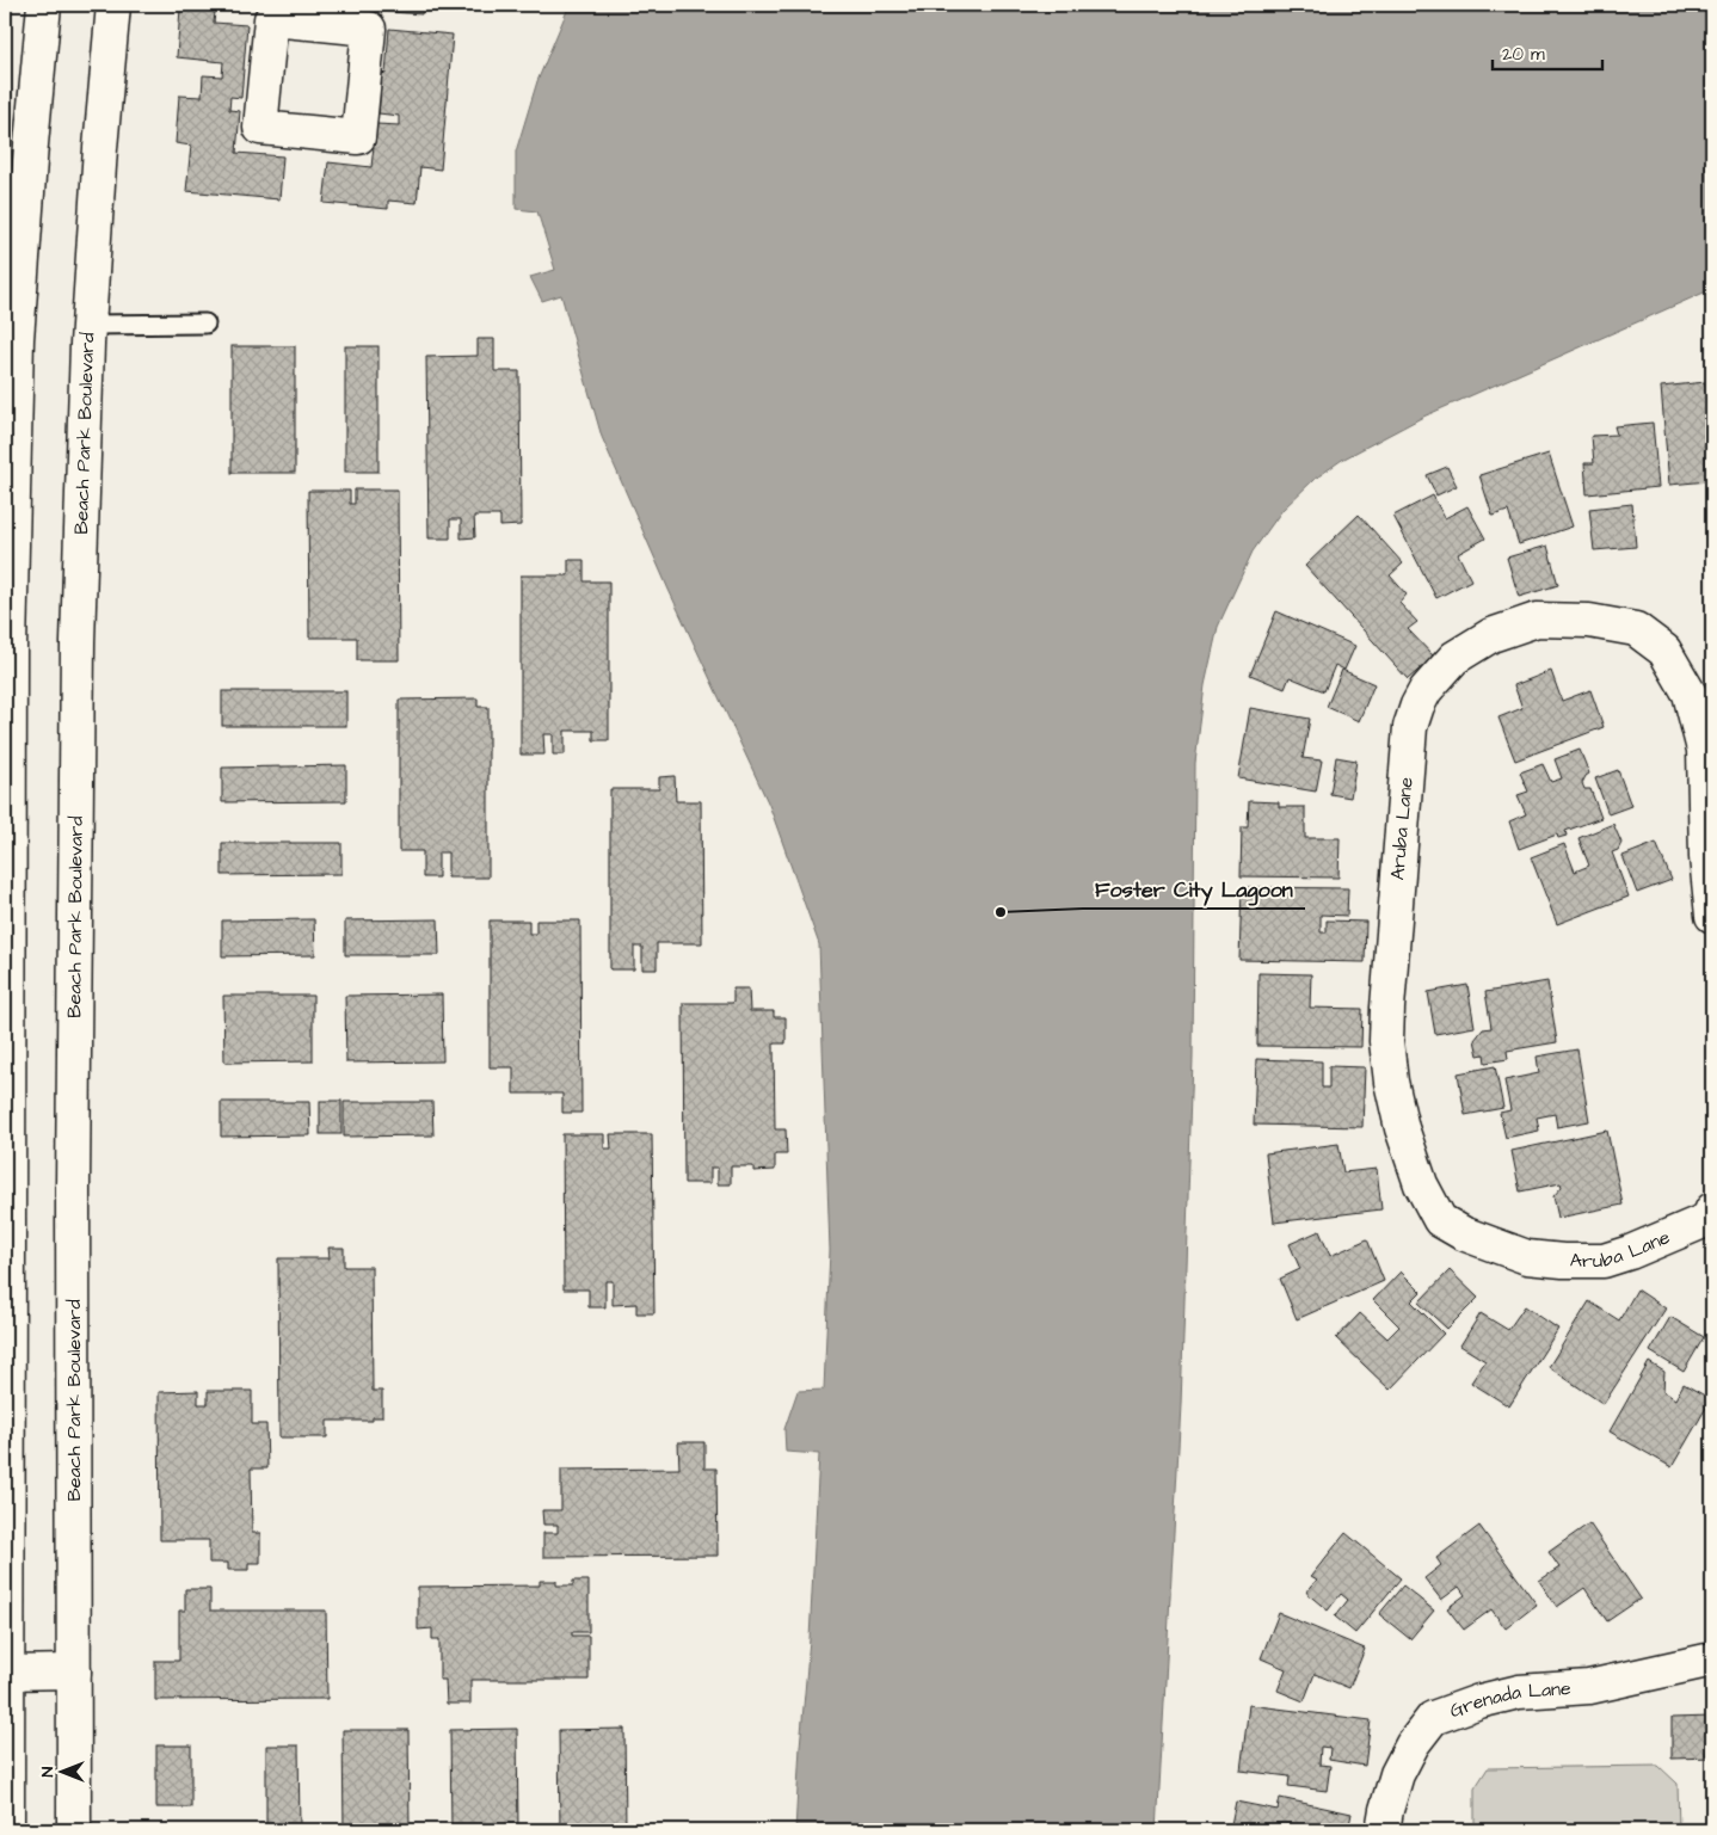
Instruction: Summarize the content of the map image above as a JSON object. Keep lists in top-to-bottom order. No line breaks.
{"streets":{"main road":["Beach Park Boulevard","Aruba Lane","Grenada Lane"]},"places":["Foster City Lagoon"],"scale_bar":"20 m","north":"left"}
